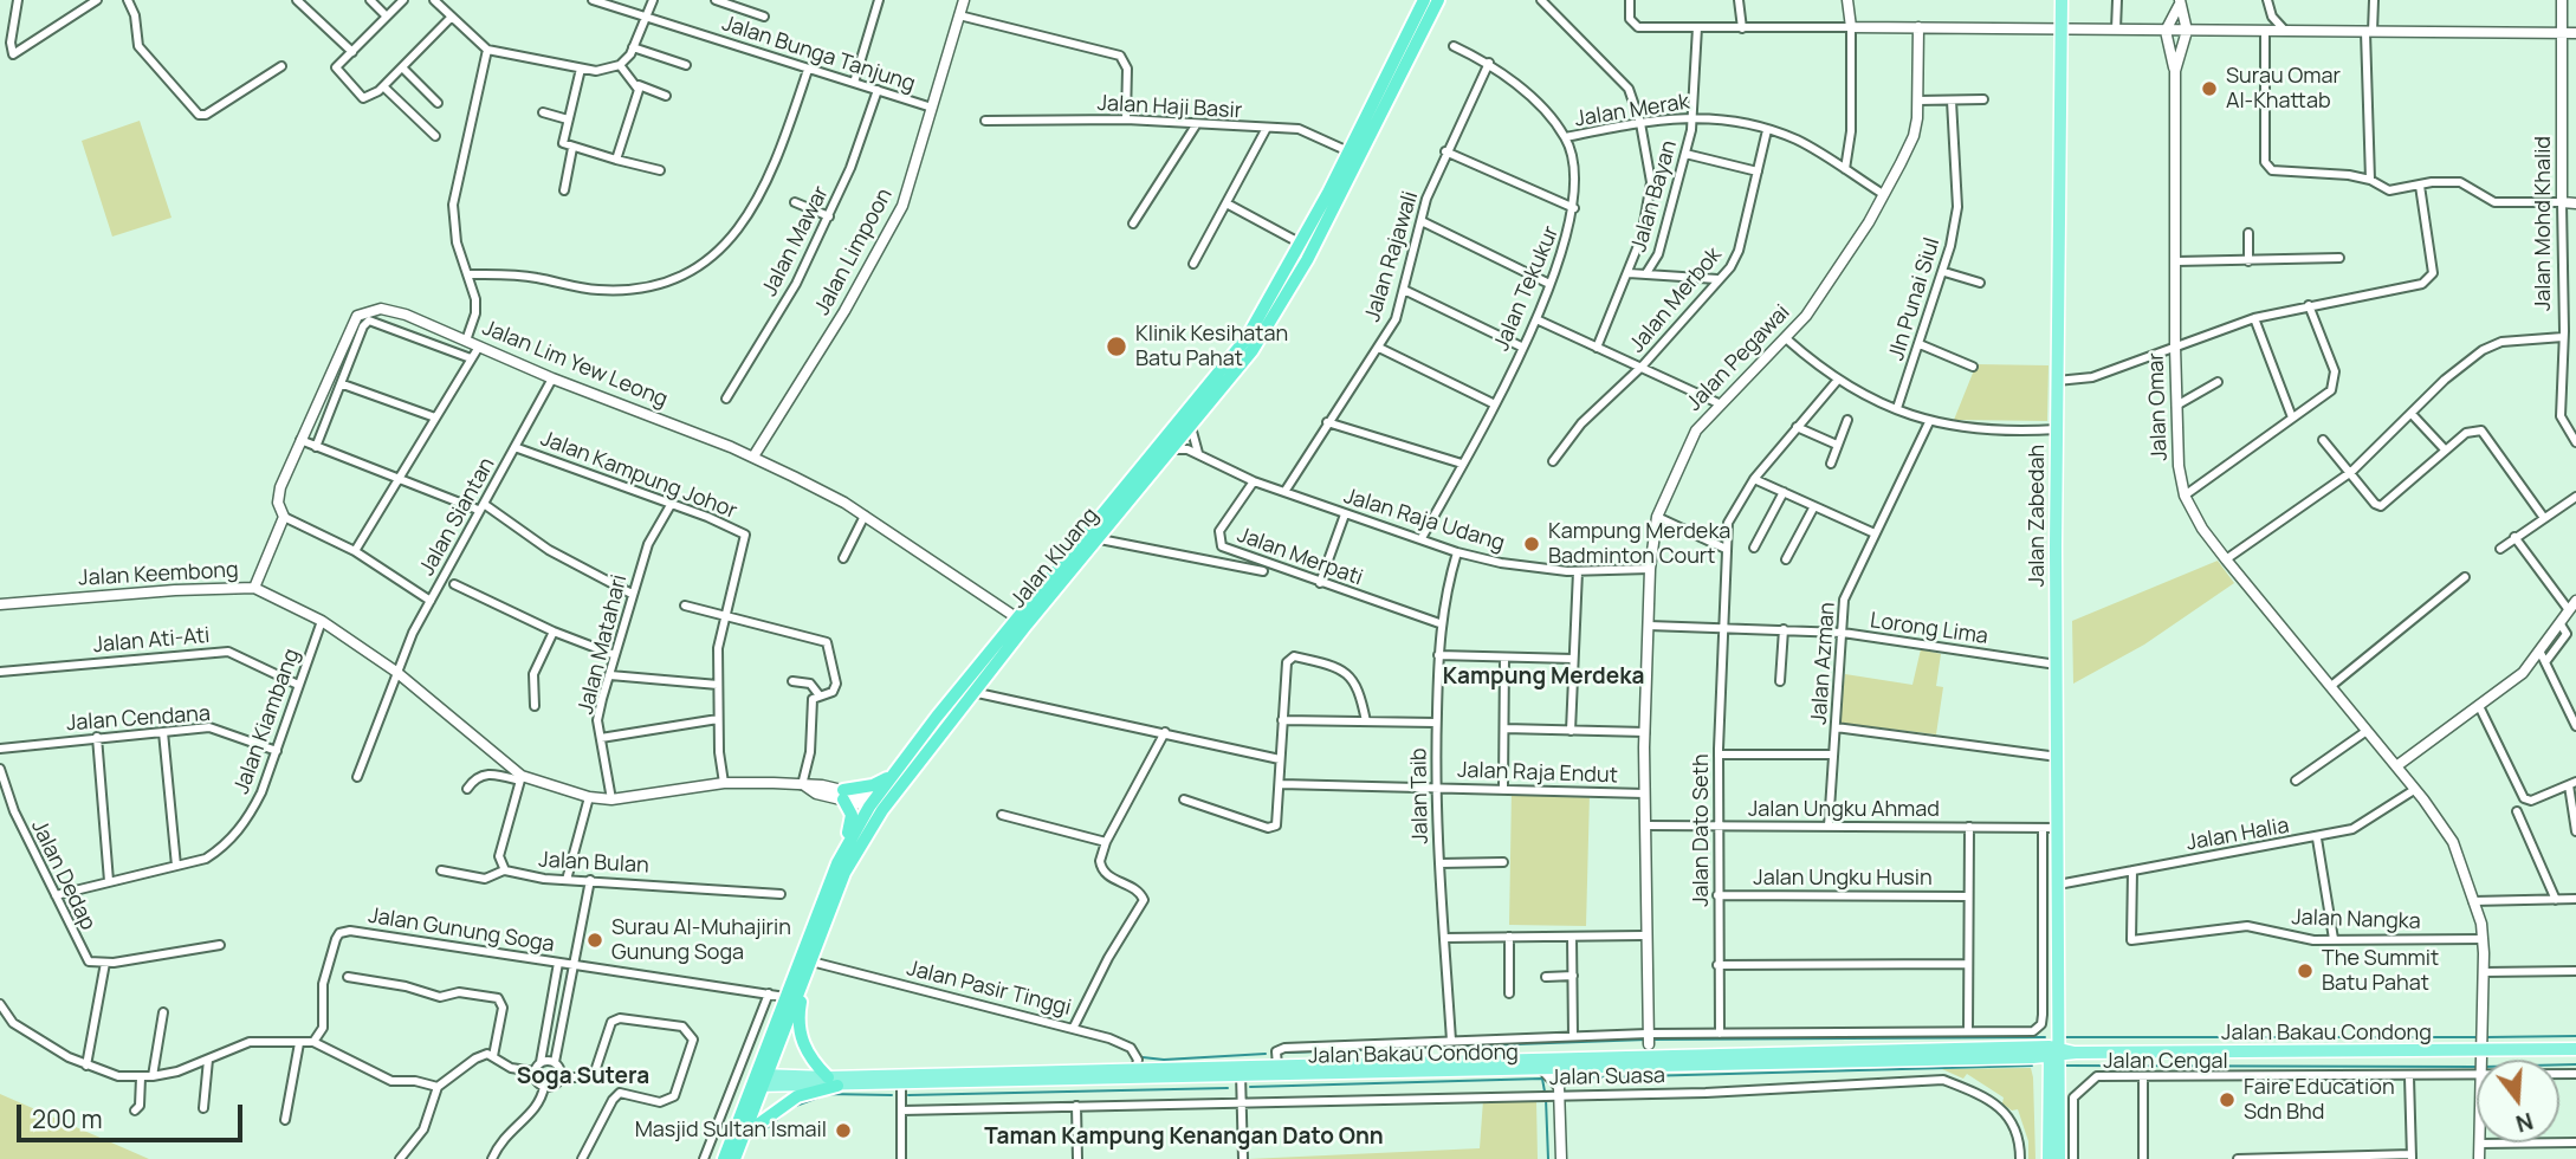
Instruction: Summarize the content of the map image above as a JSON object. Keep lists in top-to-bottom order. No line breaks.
{"streets":{"highway":["Jalan Kluang"],"main road":["Jalan Zabedah","Jalan Bakau Condong"],"street":["Jalan Bunga Tanjung","Jalan Haji Basir","Jalan Merak","Jalan Bayan","Jalan Mohd Khalid","Jalan Mawar","Jalan Limpoon","Jalan Rajawali","Jalan Tekukur","Jln Punai Siul","Jalan Merbok","Jalan Pegawai","Jalan Lim Yew Leong","Jalan Omar","Jalan Kampung Johor","Jalan Siantan","Jalan Raja Udang","Jalan Merpati","Jalan Keembong","Lorong Lima","Jalan Ati-Ati","Jalan Matahari","Jalan Azman","Jalan Cendana","Jalan Kiambang","Jalan Raja Endut","Jalan Taib","Jalan Ungku Ahmad","Jalan Dato Seth","Jalan Halia","Jalan Bulan","Jalan Dedap","Jalan Ungku Husin","Jalan Nangka","Jalan Gunung Soga","Jalan Pasir Tinggi","Jalan Cengal","Jalan Suasa"]},"crossings":[["Jalan Bunga Tanjung","Jalan Mawar"],["Jalan Bunga Tanjung","Jalan Limpoon"],["Jalan Haji Basir","Jalan Kluang"],["Jalan Merak","Jalan Bayan"],["Jalan Merak","Jalan Tekukur"],["Jalan Merak","Jalan Merbok"],["Jalan Merak","Jalan Pegawai"],["Jalan Limpoon","Jalan Lim Yew Leong"],["Jalan Rajawali","Jalan Tekukur"],["Jalan Rajawali","Jalan Raja Udang"],["Jalan Tekukur","Jalan Raja Udang"],["Jalan Pegawai","Jalan Raja Udang"],["Jalan Pegawai","Lorong Lima"],["Jalan Pegawai","Jalan Raja Endut"],["Jalan Pegawai","Jalan Ungku Ahmad"],["Jalan Lim Yew Leong","Jalan Siantan"],["Jalan Lim Yew Leong","Jalan Kluang"],["Jalan Lim Yew Leong","Jalan Keembong"],["Jalan Omar","Jalan Halia"],["Jalan Omar","Jalan Nangka"],["Jalan Kampung Johor","Jalan Siantan"],["Jalan Kampung Johor","Jalan Matahari"],["Jalan Zabedah","Lorong Lima"],["Jalan Zabedah","Jalan Ungku Ahmad"],["Jalan Zabedah","Jalan Halia"],["Jalan Zabedah","Jalan Bakau Condong"],["Jalan Siantan","Jalan Keembong"],["Jalan Raja Udang","Jalan Merpati"],["Jalan Raja Udang","Jalan Taib"],["Jalan Merpati","Jalan Taib"],["Jalan Kluang","Jalan Gunung Soga"],["Jalan Kluang","Jalan Pasir Tinggi"],["Jalan Kluang","Jalan Bakau Condong"],["Jalan Keembong","Jalan Kiambang"],["Lorong Lima","Jalan Azman"],["Lorong Lima","Jalan Dato Seth"],["Jalan Ati-Ati","Jalan Kiambang"],["Jalan Azman","Jalan Ungku Ahmad"],["Jalan Cendana","Jalan Kiambang"],["Jalan Kiambang","Jalan Dedap"],["Jalan Raja Endut","Jalan Taib"],["Jalan Ungku Ahmad","Jalan Dato Seth"],["Jalan Dato Seth","Jalan Ungku Husin"],["Jalan Halia","Jalan Nangka"],["Jalan Pasir Tinggi","Jalan Bakau Condong"],["Jalan Bakau Condong","Jalan Suasa"]],"districts":["Kampung Merdeka","Soga Sutera","Taman Kampung Kenangan Dato Onn"],"places":["Surau Omar Al-Khattab","Klinik Kesihatan Batu Pahat","Kampung Merdeka Badminton Court","Surau Al-Muhajirin Gunung Soga","The Summit Batu Pahat","Faire Education Sdn Bhd","Masjid Sultan Ismail"],"scale_bar":"200 m","north":"bottom"}
